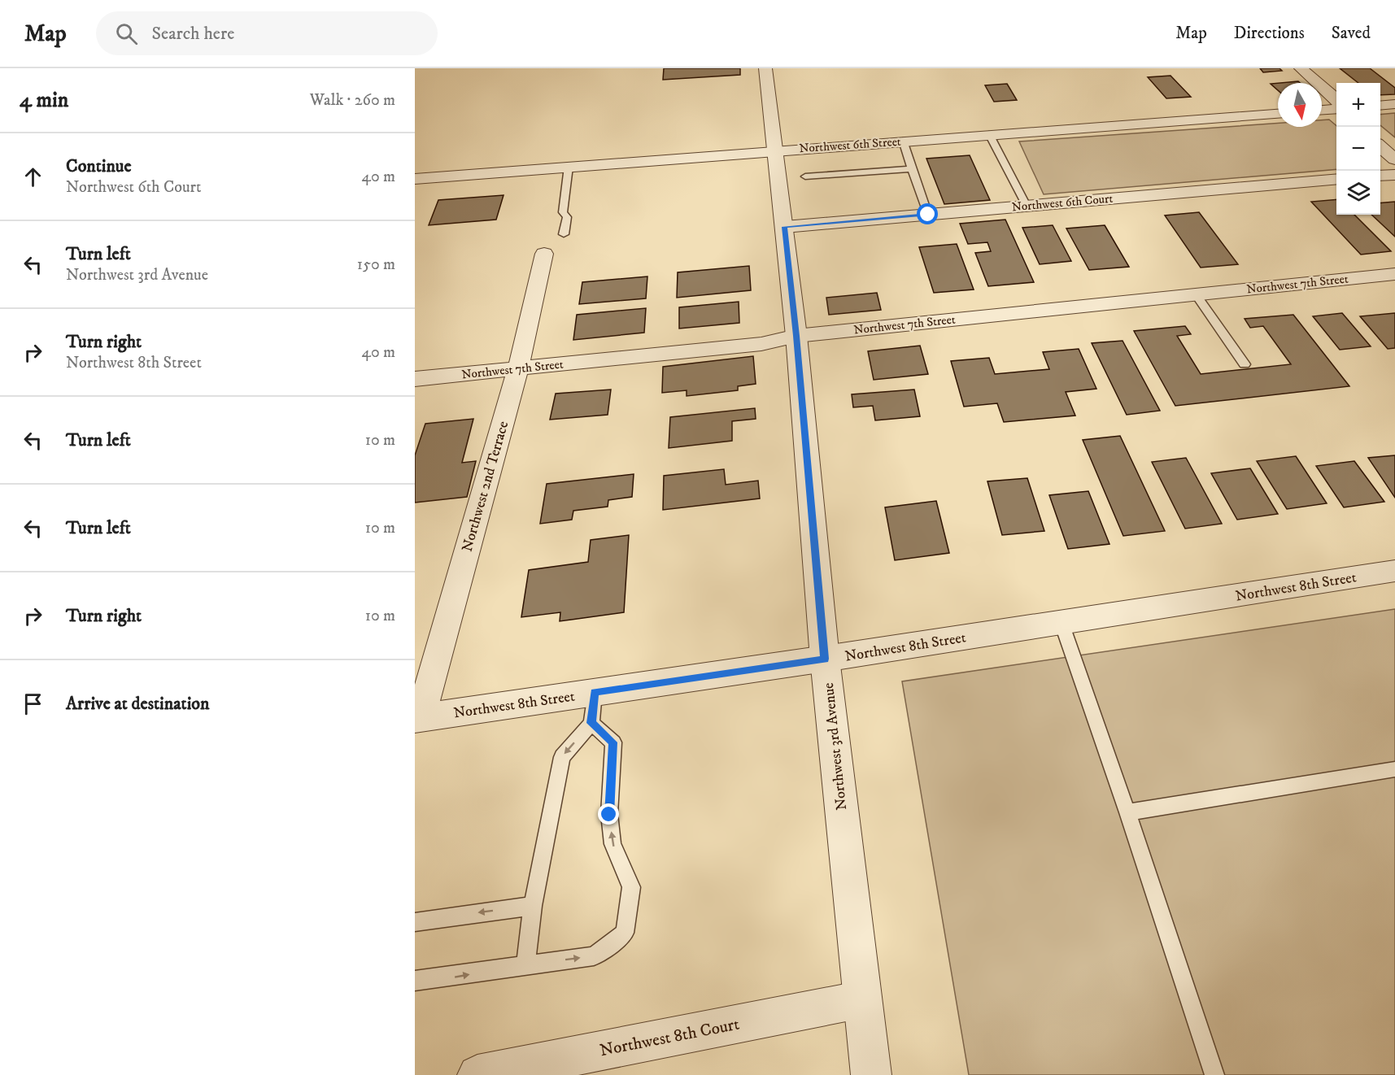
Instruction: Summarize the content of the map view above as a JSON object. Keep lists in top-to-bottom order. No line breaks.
{"streets":{"street":["Northwest 6th Street","Northwest 6th Court","Northwest 7th Street","Northwest 2nd Terrace","Northwest 8th Street","Northwest 3rd Avenue","Northwest 8th Court"]},"crossings":[["Northwest 6th Street","Northwest 3rd Avenue"],["Northwest 6th Court","Northwest 3rd Avenue"],["Northwest 7th Street","Northwest 2nd Terrace"],["Northwest 7th Street","Northwest 3rd Avenue"],["Northwest 2nd Terrace","Northwest 8th Street"],["Northwest 8th Street","Northwest 3rd Avenue"],["Northwest 3rd Avenue","Northwest 8th Court"]],"north":"bottom","page":{"header":"Map","search":"Search here","nav":["Map","Directions","Saved"],"heading":["4 min","Walk · 260 m"],"map_buttons":["+","−"],"list":[["Continue","Northwest 6th Court","40 m"],["Turn left","Northwest 3rd Avenue","150 m"],["Turn right","Northwest 8th Street","40 m"],["Turn left","10 m"],["Turn left","10 m"],["Turn right","10 m"],"Arrive at destination"]}}
